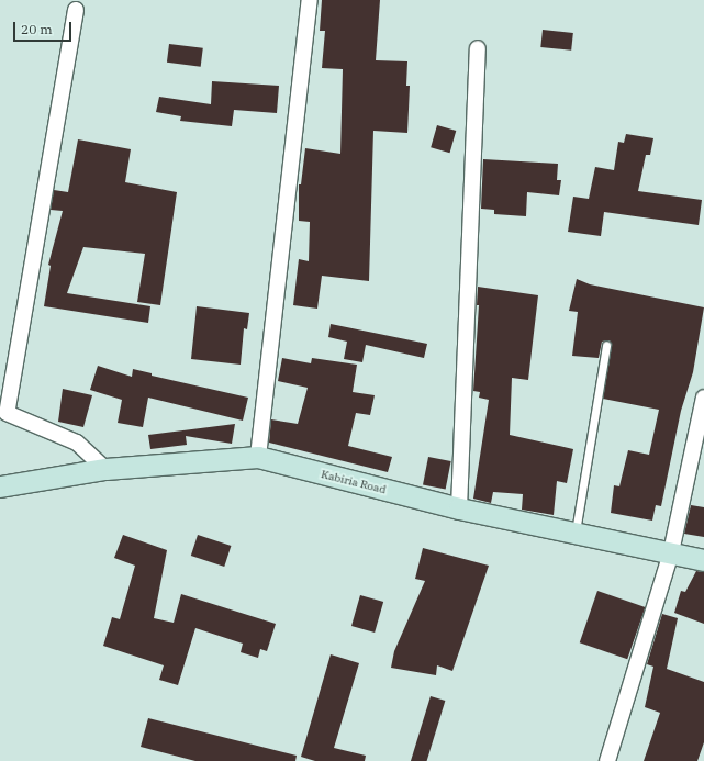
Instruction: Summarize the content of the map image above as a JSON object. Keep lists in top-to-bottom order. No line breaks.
{"streets":{"main road":["Kabiria Road"]},"scale_bar":"20 m"}
